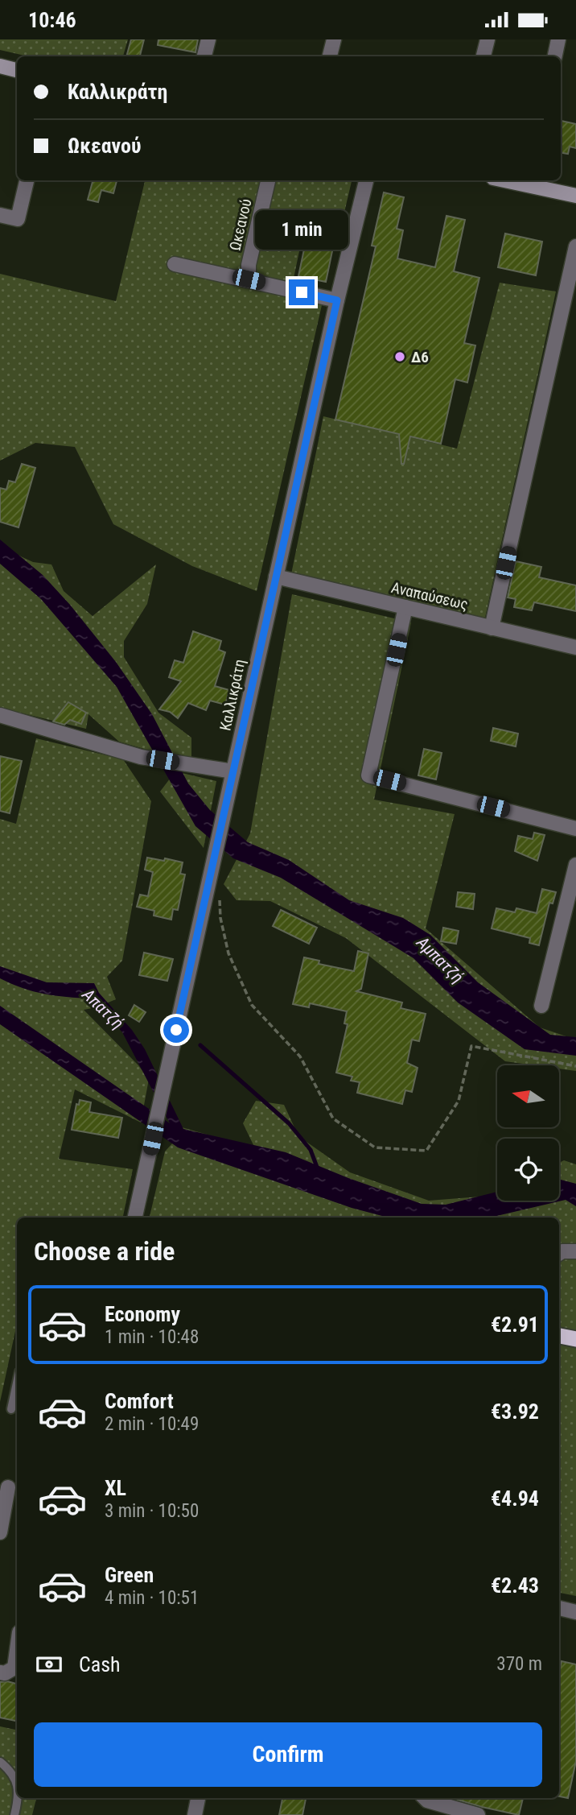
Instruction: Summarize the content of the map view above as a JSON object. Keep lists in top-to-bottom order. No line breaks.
{"streets":{"street":["Ωκεανού","Αναπαύσεως","Καλλικράτη"]},"crossings":[["Αναπαύσεως","Καλλικράτη"]],"water":["Αμπατζή","Απατζή"],"places":["Δ6"],"north":"left","page":{"status":"10:46","banner":["Καλλικράτη","Ωκεανού"],"bubble":"1 min","heading":"Choose a ride","list":[{"name":"Economy","note":"1 min · 10:48","value":"€2.91"},{"name":"Comfort","note":"2 min · 10:49","value":"€3.92"},{"name":"XL","note":"3 min · 10:50","value":"€4.94"},{"name":"Green","note":"4 min · 10:51","value":"€2.43"}],"pay":["Cash","370 m"],"buttons":"Confirm"}}
